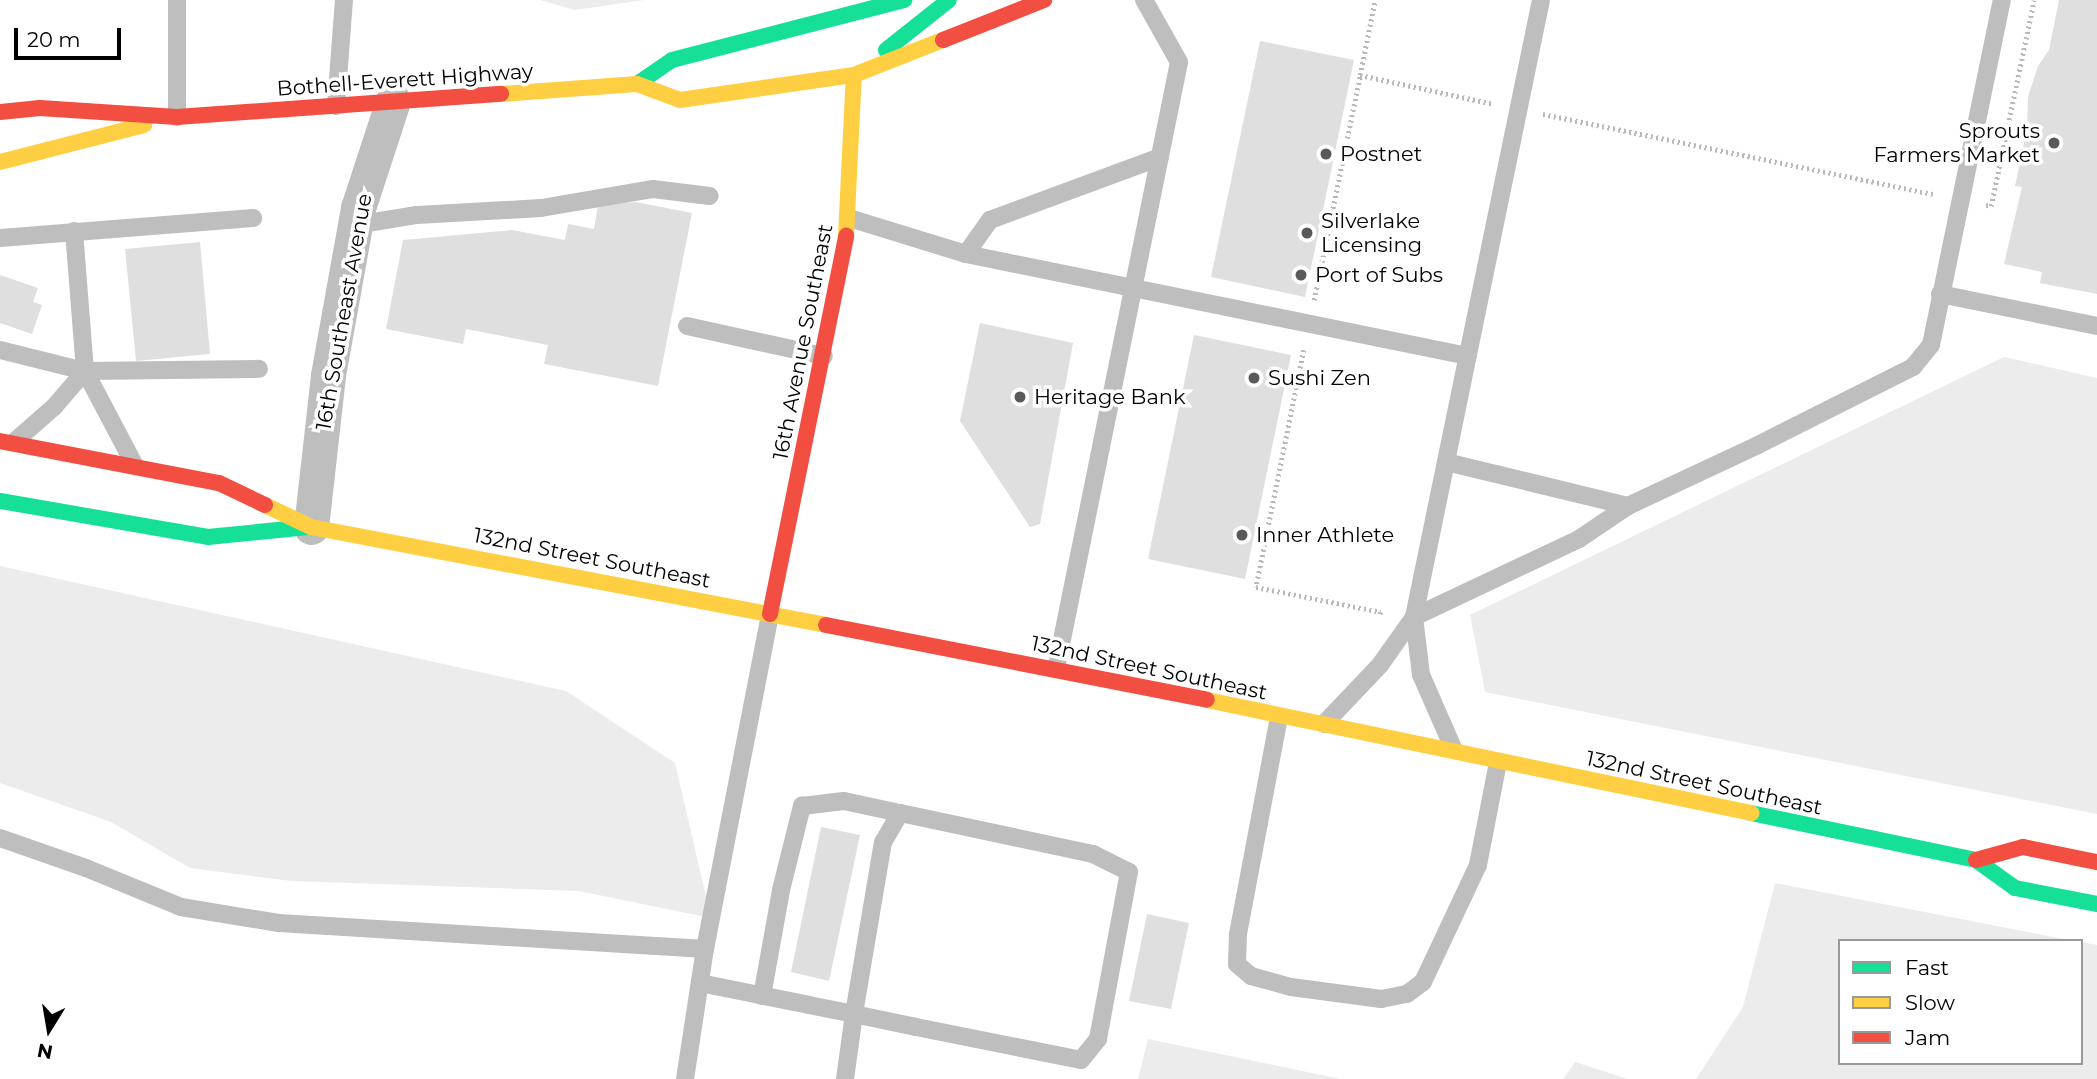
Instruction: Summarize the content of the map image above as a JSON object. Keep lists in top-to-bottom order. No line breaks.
{"streets":{"main road":["Bothell-Everett Highway","16th Avenue Southeast","132nd Street Southeast"],"street":["16th Southeast Avenue"]},"crossings":[["Bothell-Everett Highway","16th Southeast Avenue"],["Bothell-Everett Highway","16th Avenue Southeast"],["16th Southeast Avenue","132nd Street Southeast"],["16th Avenue Southeast","132nd Street Southeast"]],"places":["Sprouts Farmers Market","Postnet","Silverlake Licensing","Port of Subs","Sushi Zen","Heritage Bank","Inner Athlete"],"legend":["Fast","Slow","Jam"],"scale_bar":"20 m","north":"bottom"}
